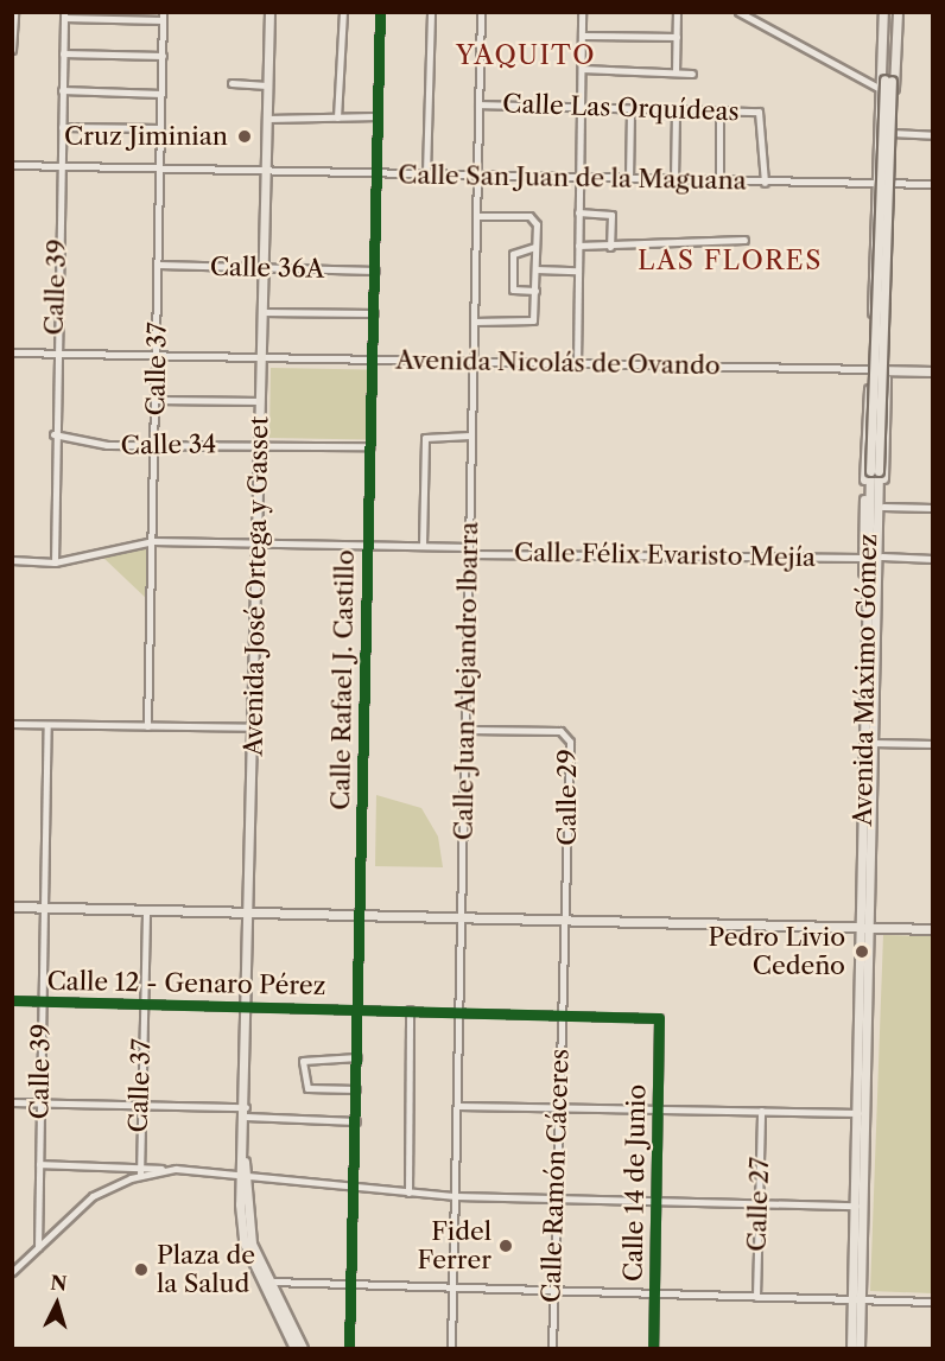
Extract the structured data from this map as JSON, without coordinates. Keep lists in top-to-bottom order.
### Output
{
  "streets": {
    "main road": ["Avenida Nicolás de Ovando", "Avenida José Ortega y Gasset", "Avenida Máximo Gómez"],
    "street": [
      "Calle Las Orquídeas",
      "Calle San Juan de la Maguana",
      "Calle 36A",
      "Calle 39",
      "Calle 37",
      "Calle 34",
      "Calle Félix Evaristo Mejía",
      "Calle Rafael J. Castillo",
      "Calle Juan Alejandro lbarra",
      "Calle 29",
      "Calle 12 - Genaro Pérez",
      "Calle Ramón Cáceres",
      "Calle 14 de Junio",
      "Calle 27"
    ]
  },
  "crossings": [
    ["Calle Las Orquídeas", "Calle San Juan de la Maguana"],
    ["Calle Las Orquídeas", "Calle Juan Alejandro lbarra"],
    ["Calle San Juan de la Maguana", "Calle 39"],
    ["Calle San Juan de la Maguana", "Calle 37"],
    ["Calle San Juan de la Maguana", "Avenida José Ortega y Gasset"],
    ["Calle San Juan de la Maguana", "Calle Rafael J. Castillo"],
    ["Calle San Juan de la Maguana", "Calle Juan Alejandro lbarra"],
    ["Calle 36A", "Calle 37"],
    ["Calle 36A", "Avenida José Ortega y Gasset"],
    ["Calle 36A", "Calle Rafael J. Castillo"],
    ["Calle 39", "Avenida Nicolás de Ovando"],
    ["Calle 39", "Calle 34"],
    ["Calle 39", "Calle Félix Evaristo Mejía"],
    ["Calle 39", "Calle 12 - Genaro Pérez"],
    ["Avenida Nicolás de Ovando", "Calle 37"],
    ["Avenida Nicolás de Ovando", "Avenida José Ortega y Gasset"],
    ["Avenida Nicolás de Ovando", "Calle Rafael J. Castillo"],
    ["Avenida Nicolás de Ovando", "Calle Juan Alejandro lbarra"],
    ["Calle 37", "Calle 34"],
    ["Calle 37", "Calle Félix Evaristo Mejía"],
    ["Calle 37", "Calle 12 - Genaro Pérez"],
    ["Calle 34", "Avenida José Ortega y Gasset"],
    ["Calle 34", "Calle Rafael J. Castillo"],
    ["Calle Félix Evaristo Mejía", "Avenida José Ortega y Gasset"],
    ["Calle Félix Evaristo Mejía", "Calle Rafael J. Castillo"],
    ["Calle Félix Evaristo Mejía", "Calle Juan Alejandro lbarra"],
    ["Avenida José Ortega y Gasset", "Calle 12 - Genaro Pérez"],
    ["Calle Rafael J. Castillo", "Calle 12 - Genaro Pérez"],
    ["Calle Juan Alejandro lbarra", "Calle 29"],
    ["Calle Juan Alejandro lbarra", "Calle 12 - Genaro Pérez"],
    ["Calle 29", "Calle Ramón Cáceres"],
    ["Calle 12 - Genaro Pérez", "Calle Ramón Cáceres"],
    ["Calle 12 - Genaro Pérez", "Calle 14 de Junio"]
  ],
  "districts": ["YAQUITO", "LAS FLORES"],
  "places": [
    "Cruz Jiminian",
    "Pedro Livio Cedeño",
    "Fidel Ferrer",
    "Plaza de la Salud"
  ],
  "north": "top"
}
